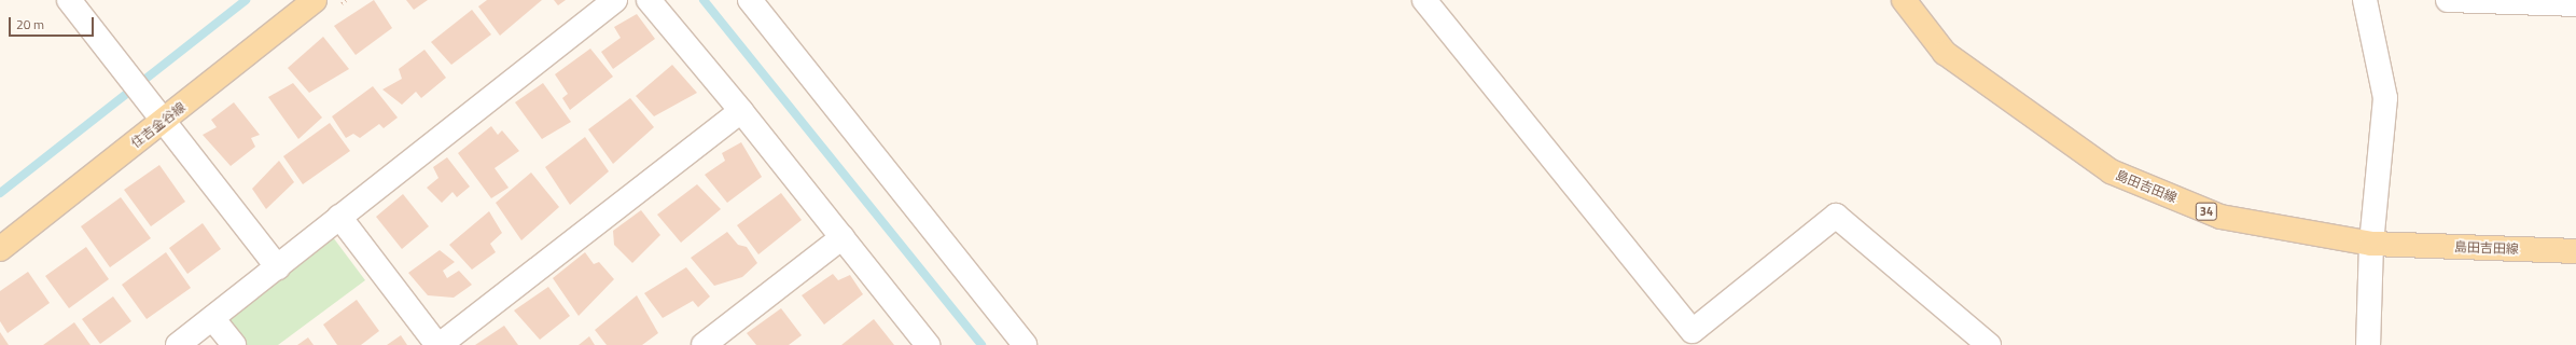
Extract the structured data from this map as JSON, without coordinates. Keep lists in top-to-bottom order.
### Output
{
  "streets": {
    "main road": ["住吉金谷線", "島田吉田線", "34"]
  },
  "scale_bar": "20 m"
}
